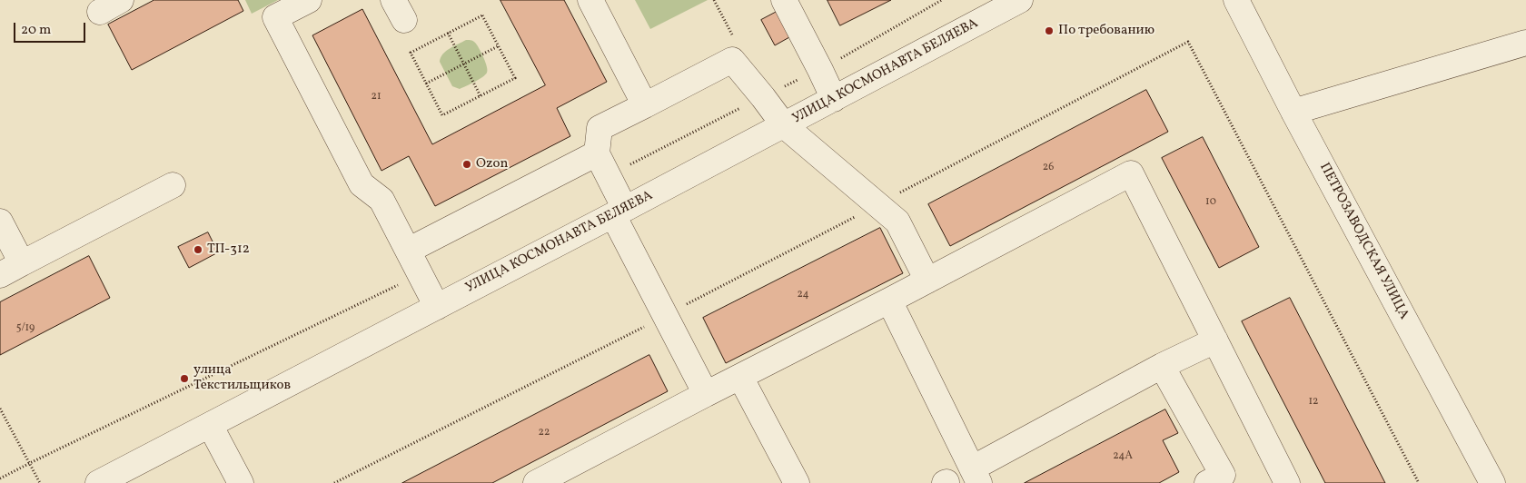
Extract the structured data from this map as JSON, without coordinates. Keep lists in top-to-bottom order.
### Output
{
  "streets": {
    "street": ["УЛИЦА КОСМОНАВТА БЕЛЯЕВА", "ПЕТРОЗАВОДСКАЯ УЛИЦА"]
  },
  "places": [
    "По требованию",
    "Ozon",
    "ТП-312",
    "улица Текстильщиков"
  ],
  "house_numbers": [
    "21",
    "26",
    "10",
    "24",
    "5/19",
    "12",
    "22",
    "24А"
  ],
  "scale_bar": "20 m"
}
